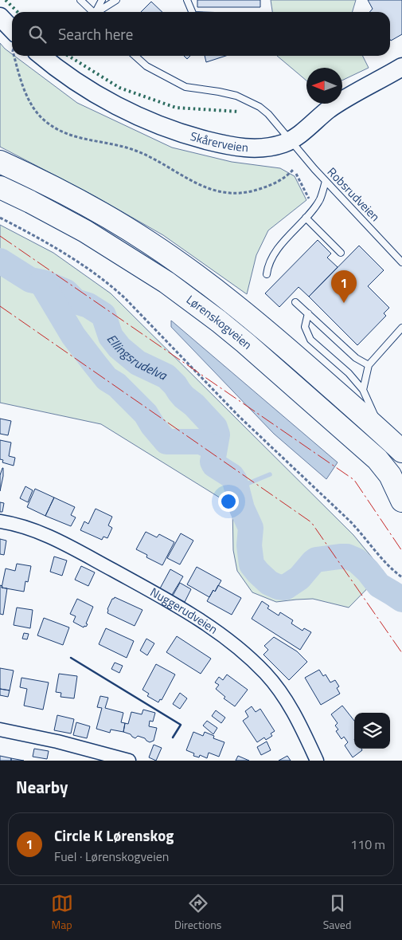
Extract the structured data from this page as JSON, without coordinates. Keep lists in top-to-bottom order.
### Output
{
  "streets": {
    "highway": ["Lørenskogveien"],
    "street": ["Skårerveien", "Nuggerudveien"],
    "lane": ["Robsrudveien"]
  },
  "crossings": [
    ["Skårerveien", "Robsrudveien"]
  ],
  "water": ["Ellingsrudelva"],
  "north": "left",
  "page": {
    "search": "Search here",
    "pins": "1",
    "heading": "Nearby",
    "list": [
      {
        "mark": "1",
        "name": "Circle K Lørenskog",
        "note": "Fuel · Lørenskogveien",
        "value": "110 m"
      }
    ],
    "nav": ["Map", "Directions", "Saved"]
  }
}
